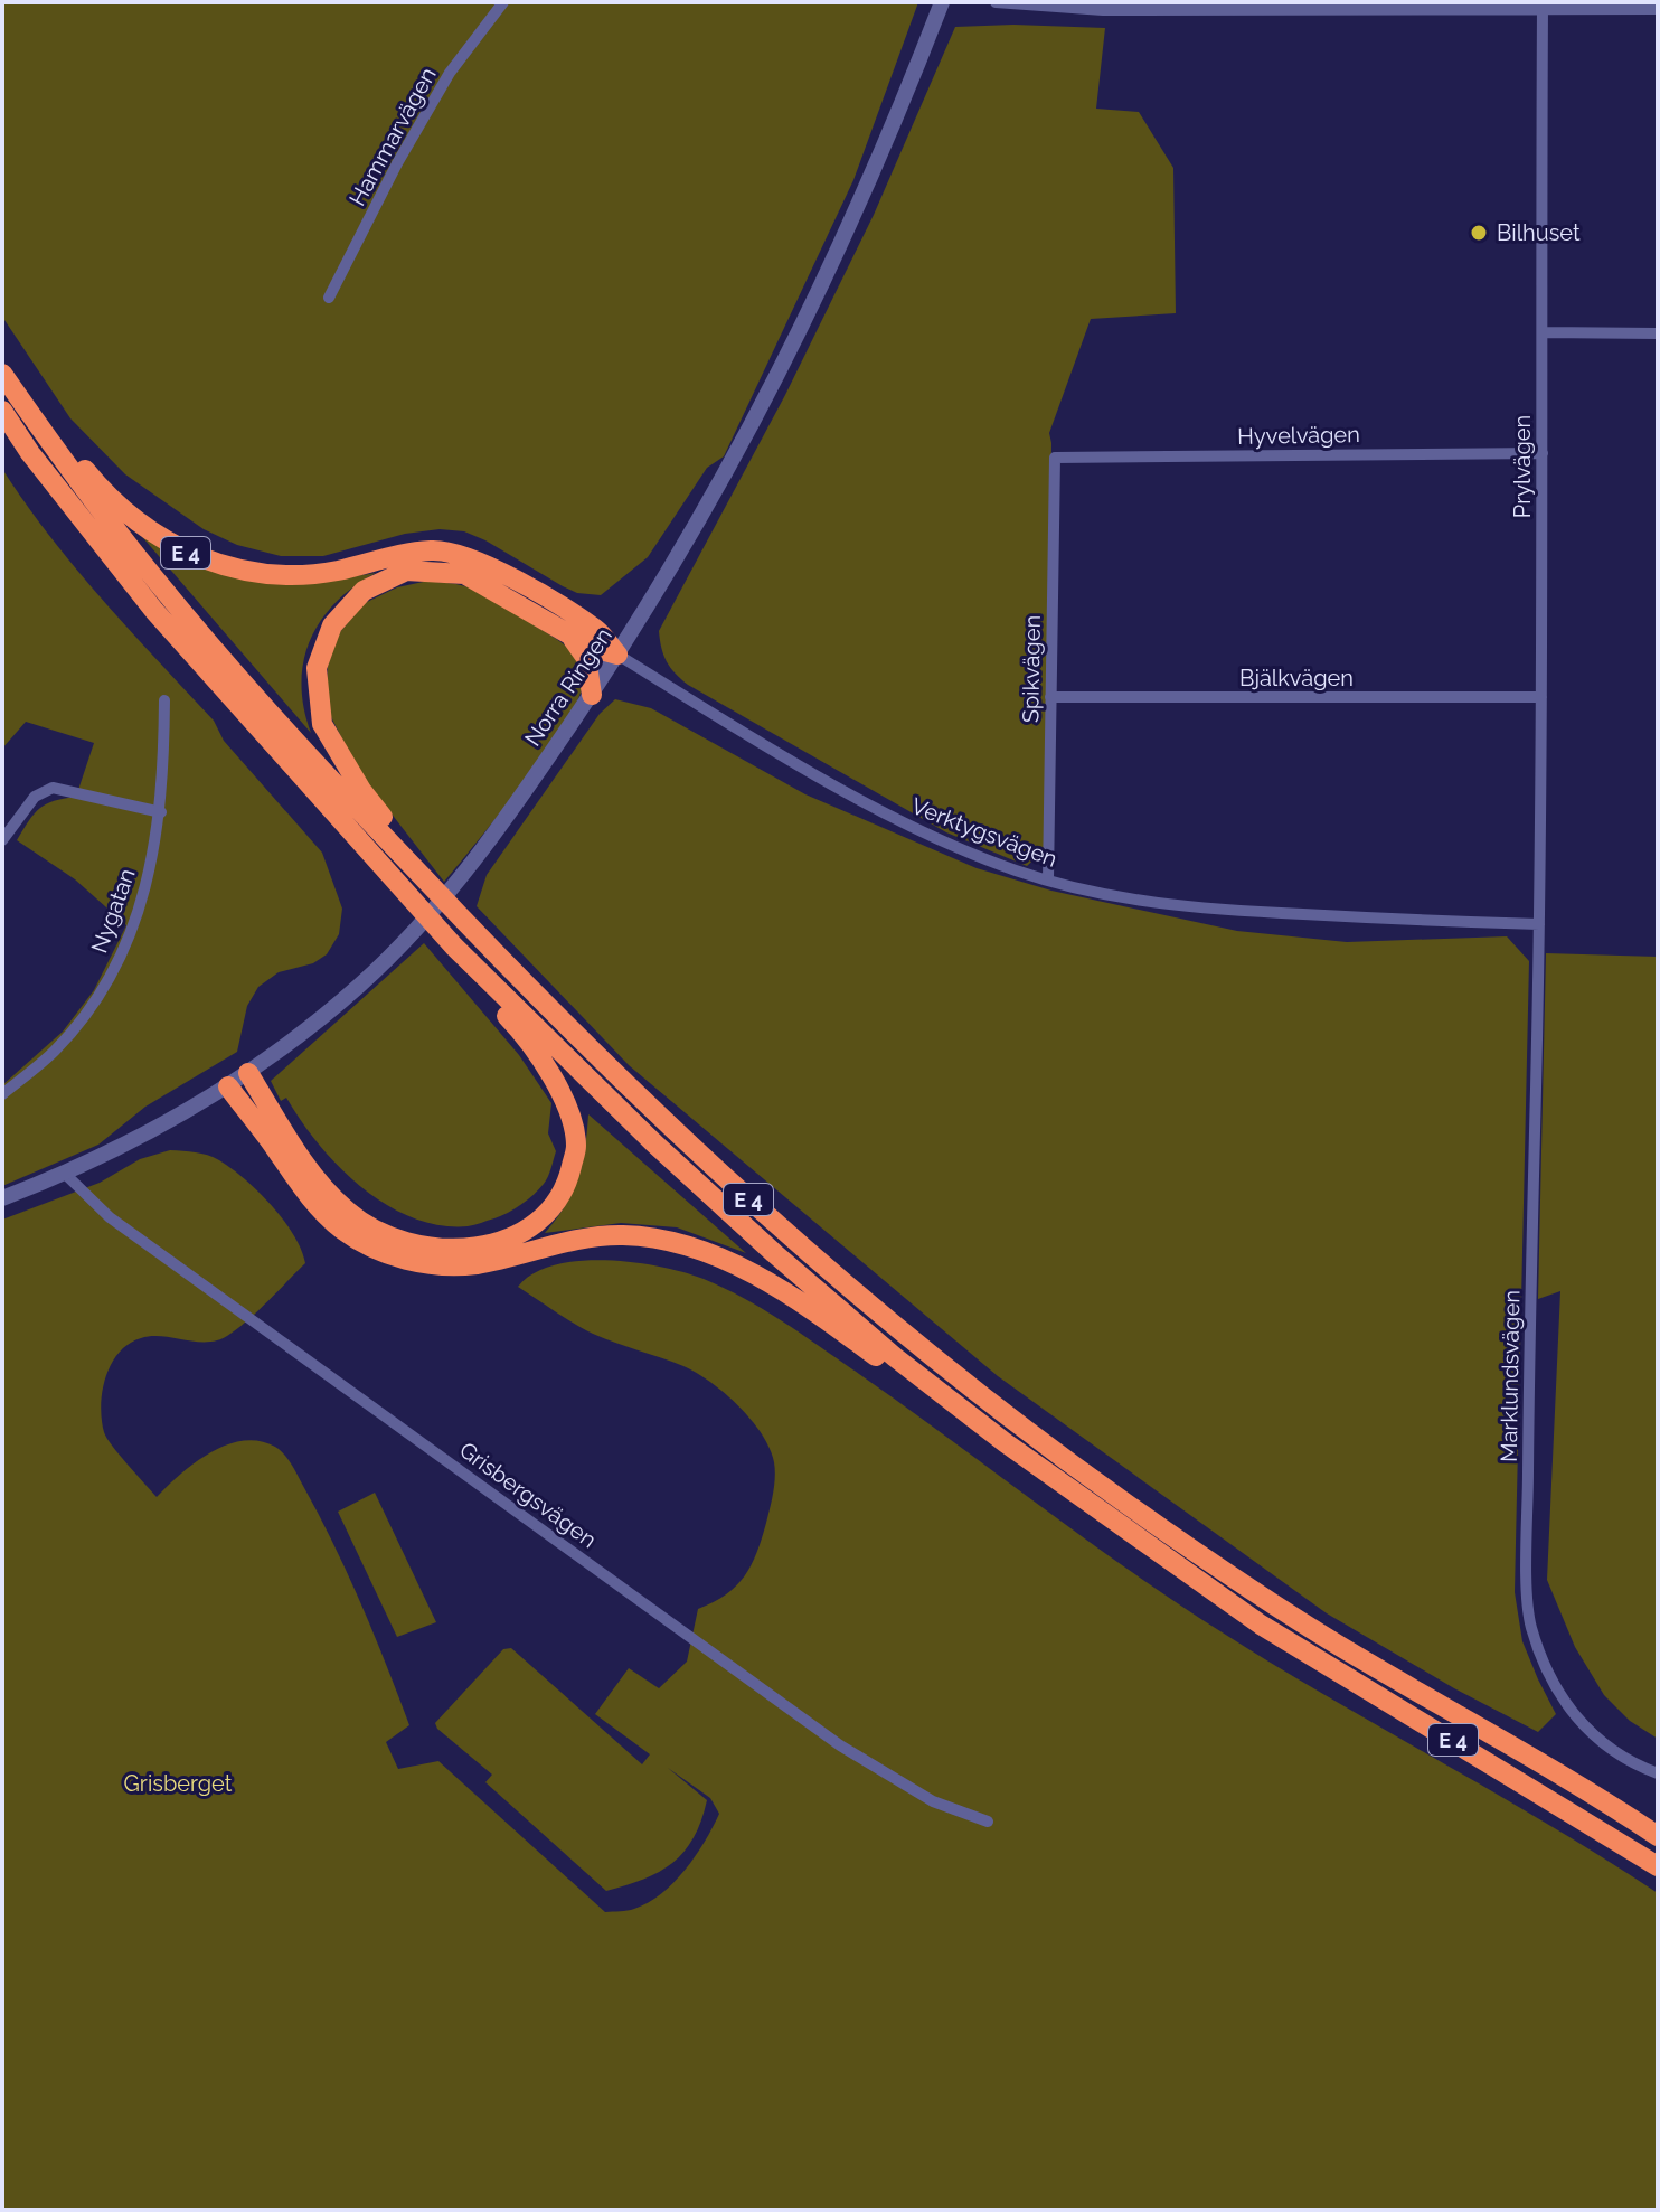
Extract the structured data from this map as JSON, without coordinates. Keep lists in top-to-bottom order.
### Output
{
  "streets": {
    "highway": ["E 4"],
    "main road": ["Norra Ringen"],
    "street": [
      "Hammarvägen",
      "Hyvelvägen",
      "Prylvägen",
      "Spikvägen",
      "Bjälkvägen",
      "Verktygsvägen",
      "Nygatan",
      "Marklundsvägen",
      "Grisbergsvägen"
    ]
  },
  "crossings": [
    ["Hyvelvägen", "Prylvägen"],
    ["Hyvelvägen", "Spikvägen"],
    ["Prylvägen", "Bjälkvägen"],
    ["Prylvägen", "Verktygsvägen"],
    ["Prylvägen", "Marklundsvägen"],
    ["E 4", "Norra Ringen"],
    ["E 4", "Verktygsvägen"],
    ["Spikvägen", "Bjälkvägen"],
    ["Spikvägen", "Verktygsvägen"],
    ["Norra Ringen", "Verktygsvägen"],
    ["Norra Ringen", "Grisbergsvägen"],
    ["Verktygsvägen", "Marklundsvägen"]
  ],
  "parks": ["Grisberget"],
  "places": ["Bilhuset"]
}
